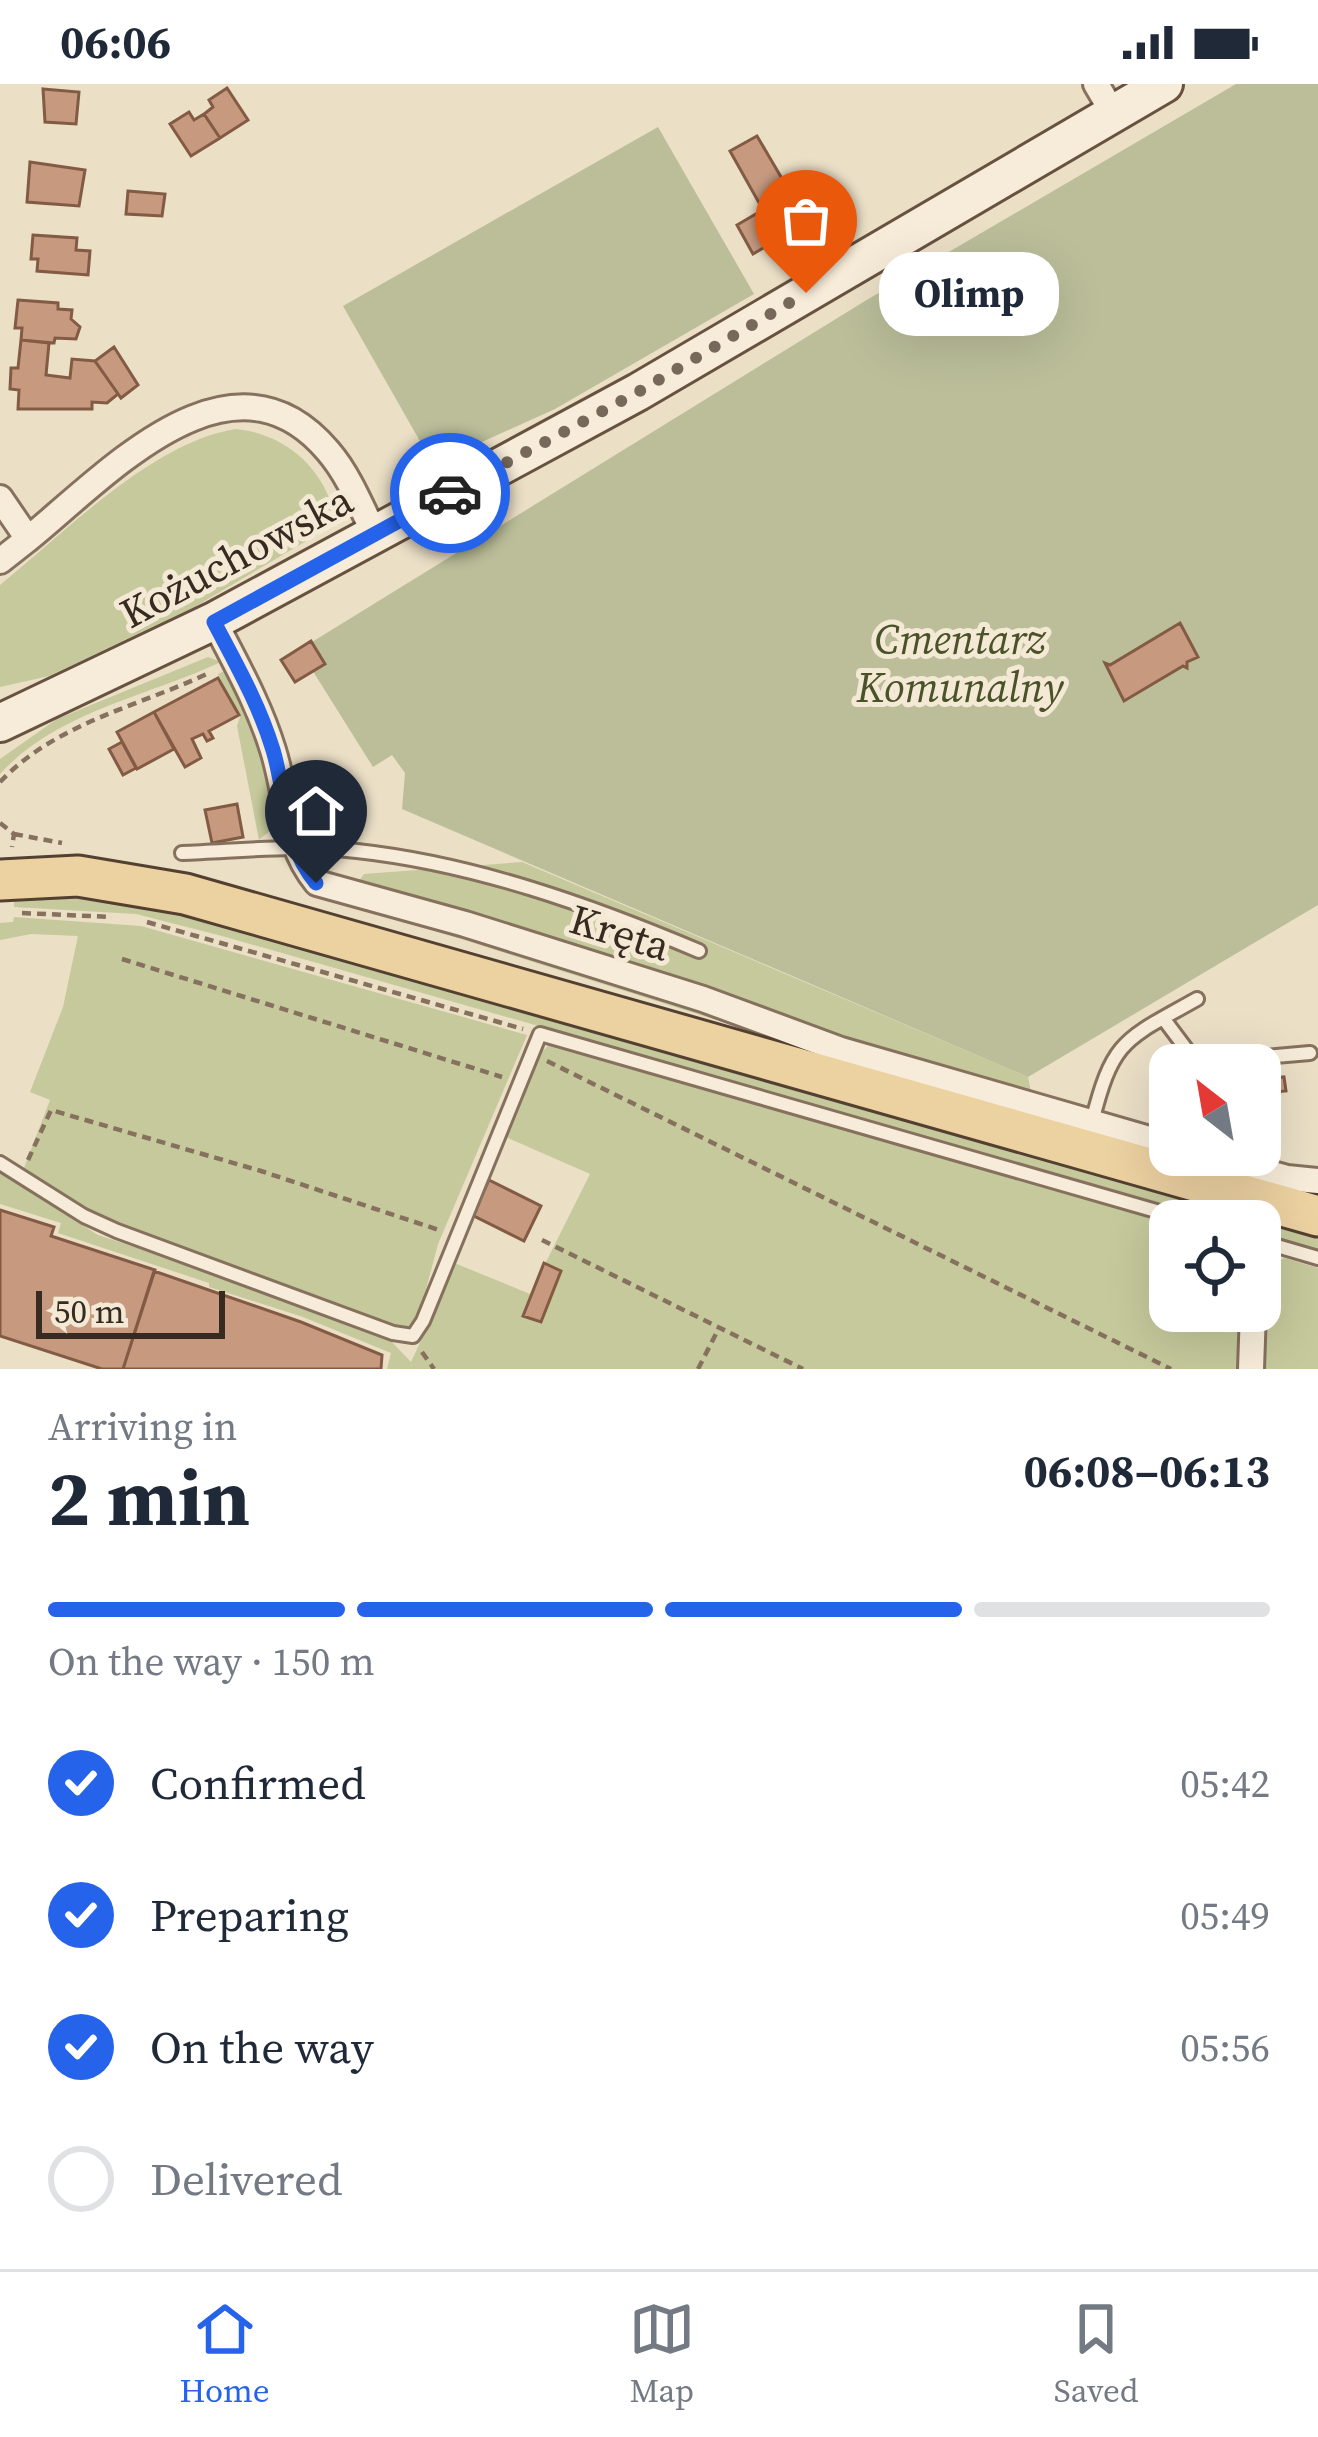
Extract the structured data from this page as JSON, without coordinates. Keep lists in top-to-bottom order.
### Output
{
  "streets": {
    "main road": ["Kożuchowska"],
    "street": ["Kręta"]
  },
  "parks": ["Cmentarz Komunalny"],
  "places": ["Olimp"],
  "scale_bar": "50 m",
  "north": "top left",
  "page": {
    "status": "06:06",
    "bubble": "Olimp",
    "scale": "50 m",
    "heading": ["2 min", "Arriving in", "06:08–06:13"],
    "bar": "On the way · 150 m",
    "list": [
      ["Confirmed", "05:42"],
      ["Preparing", "05:49"],
      ["On the way", "05:56"],
      "Delivered"
    ],
    "tabs": ["Home", "Map", "Saved"]
  }
}
